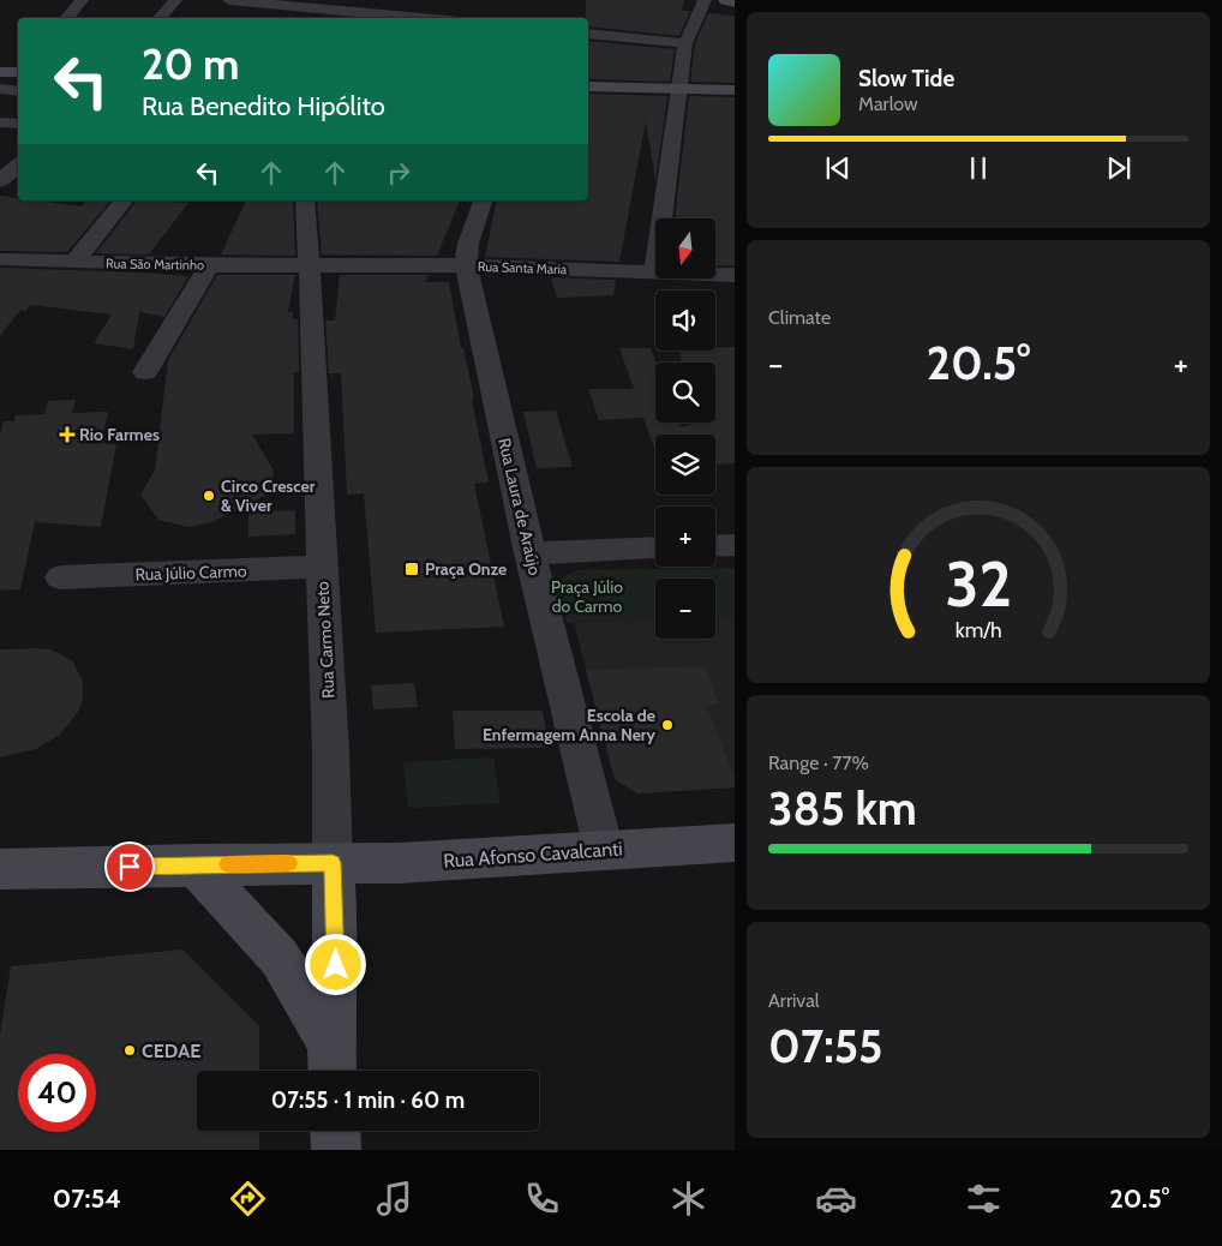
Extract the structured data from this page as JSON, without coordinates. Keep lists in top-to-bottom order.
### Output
{
  "streets": {
    "street": [
      "Rua São Martinho",
      "Rua Santa Maria",
      "Rua Laura de Araújo",
      "Rua Júlio Carmo",
      "Rua Carmo Neto",
      "Rua Afonso Cavalcanti"
    ]
  },
  "crossings": [
    ["Rua São Martinho", "Rua Santa Maria"],
    ["Rua São Martinho", "Rua Carmo Neto"],
    ["Rua Santa Maria", "Rua Laura de Araújo"],
    ["Rua Santa Maria", "Rua Carmo Neto"],
    ["Rua Laura de Araújo", "Rua Afonso Cavalcanti"],
    ["Rua Júlio Carmo", "Rua Carmo Neto"],
    ["Rua Carmo Neto", "Rua Afonso Cavalcanti"]
  ],
  "parks": ["Praça Júlio do Carmo"],
  "places": {
    "health": ["Rio Farmes"],
    "other": ["Circo Crescer & Viver", "Escola de Enfermagem Anna Nery", "CEDAE"],
    "transit": ["Praça Onze"]
  },
  "north": "bottom",
  "page": {
    "turn": ["20 m", "Rua Benedito Hipólito"],
    "song": ["Slow Tide", "Marlow"],
    "map_buttons": ["+", "−"],
    "tile": [
      "Climate",
      ["Range · 77%", "385 km"],
      ["Arrival", "07:55"]
    ],
    "heat": ["−", "20.5°", "+"],
    "limit": "40",
    "trip": "07:55 · 1 min · 60 m",
    "tabs": ["07:54", "20.5°"],
    "gauge": ["32", "km/h"]
  }
}
